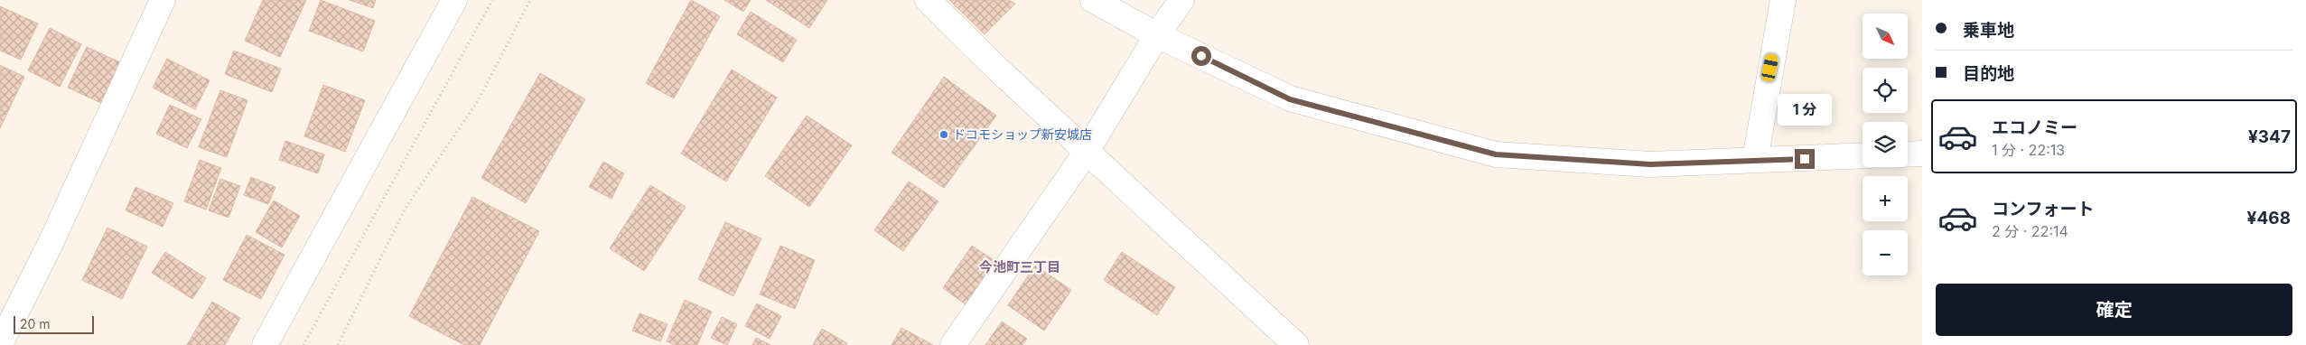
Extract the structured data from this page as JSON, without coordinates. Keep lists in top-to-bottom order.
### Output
{
  "districts": ["今池町三丁目"],
  "places": ["ドコモショップ新安城店"],
  "scale_bar": "20 m",
  "north": "bottom right",
  "page": {
    "banner": ["乗車地", "目的地"],
    "map_buttons": ["+", "−"],
    "bubble": "1 分",
    "list": [
      {
        "name": "エコノミー",
        "note": "1 分 · 22:13",
        "value": "¥347"
      },
      {
        "name": "コンフォート",
        "note": "2 分 · 22:14",
        "value": "¥468"
      }
    ],
    "buttons": "確定",
    "scale": "20 m"
  }
}
